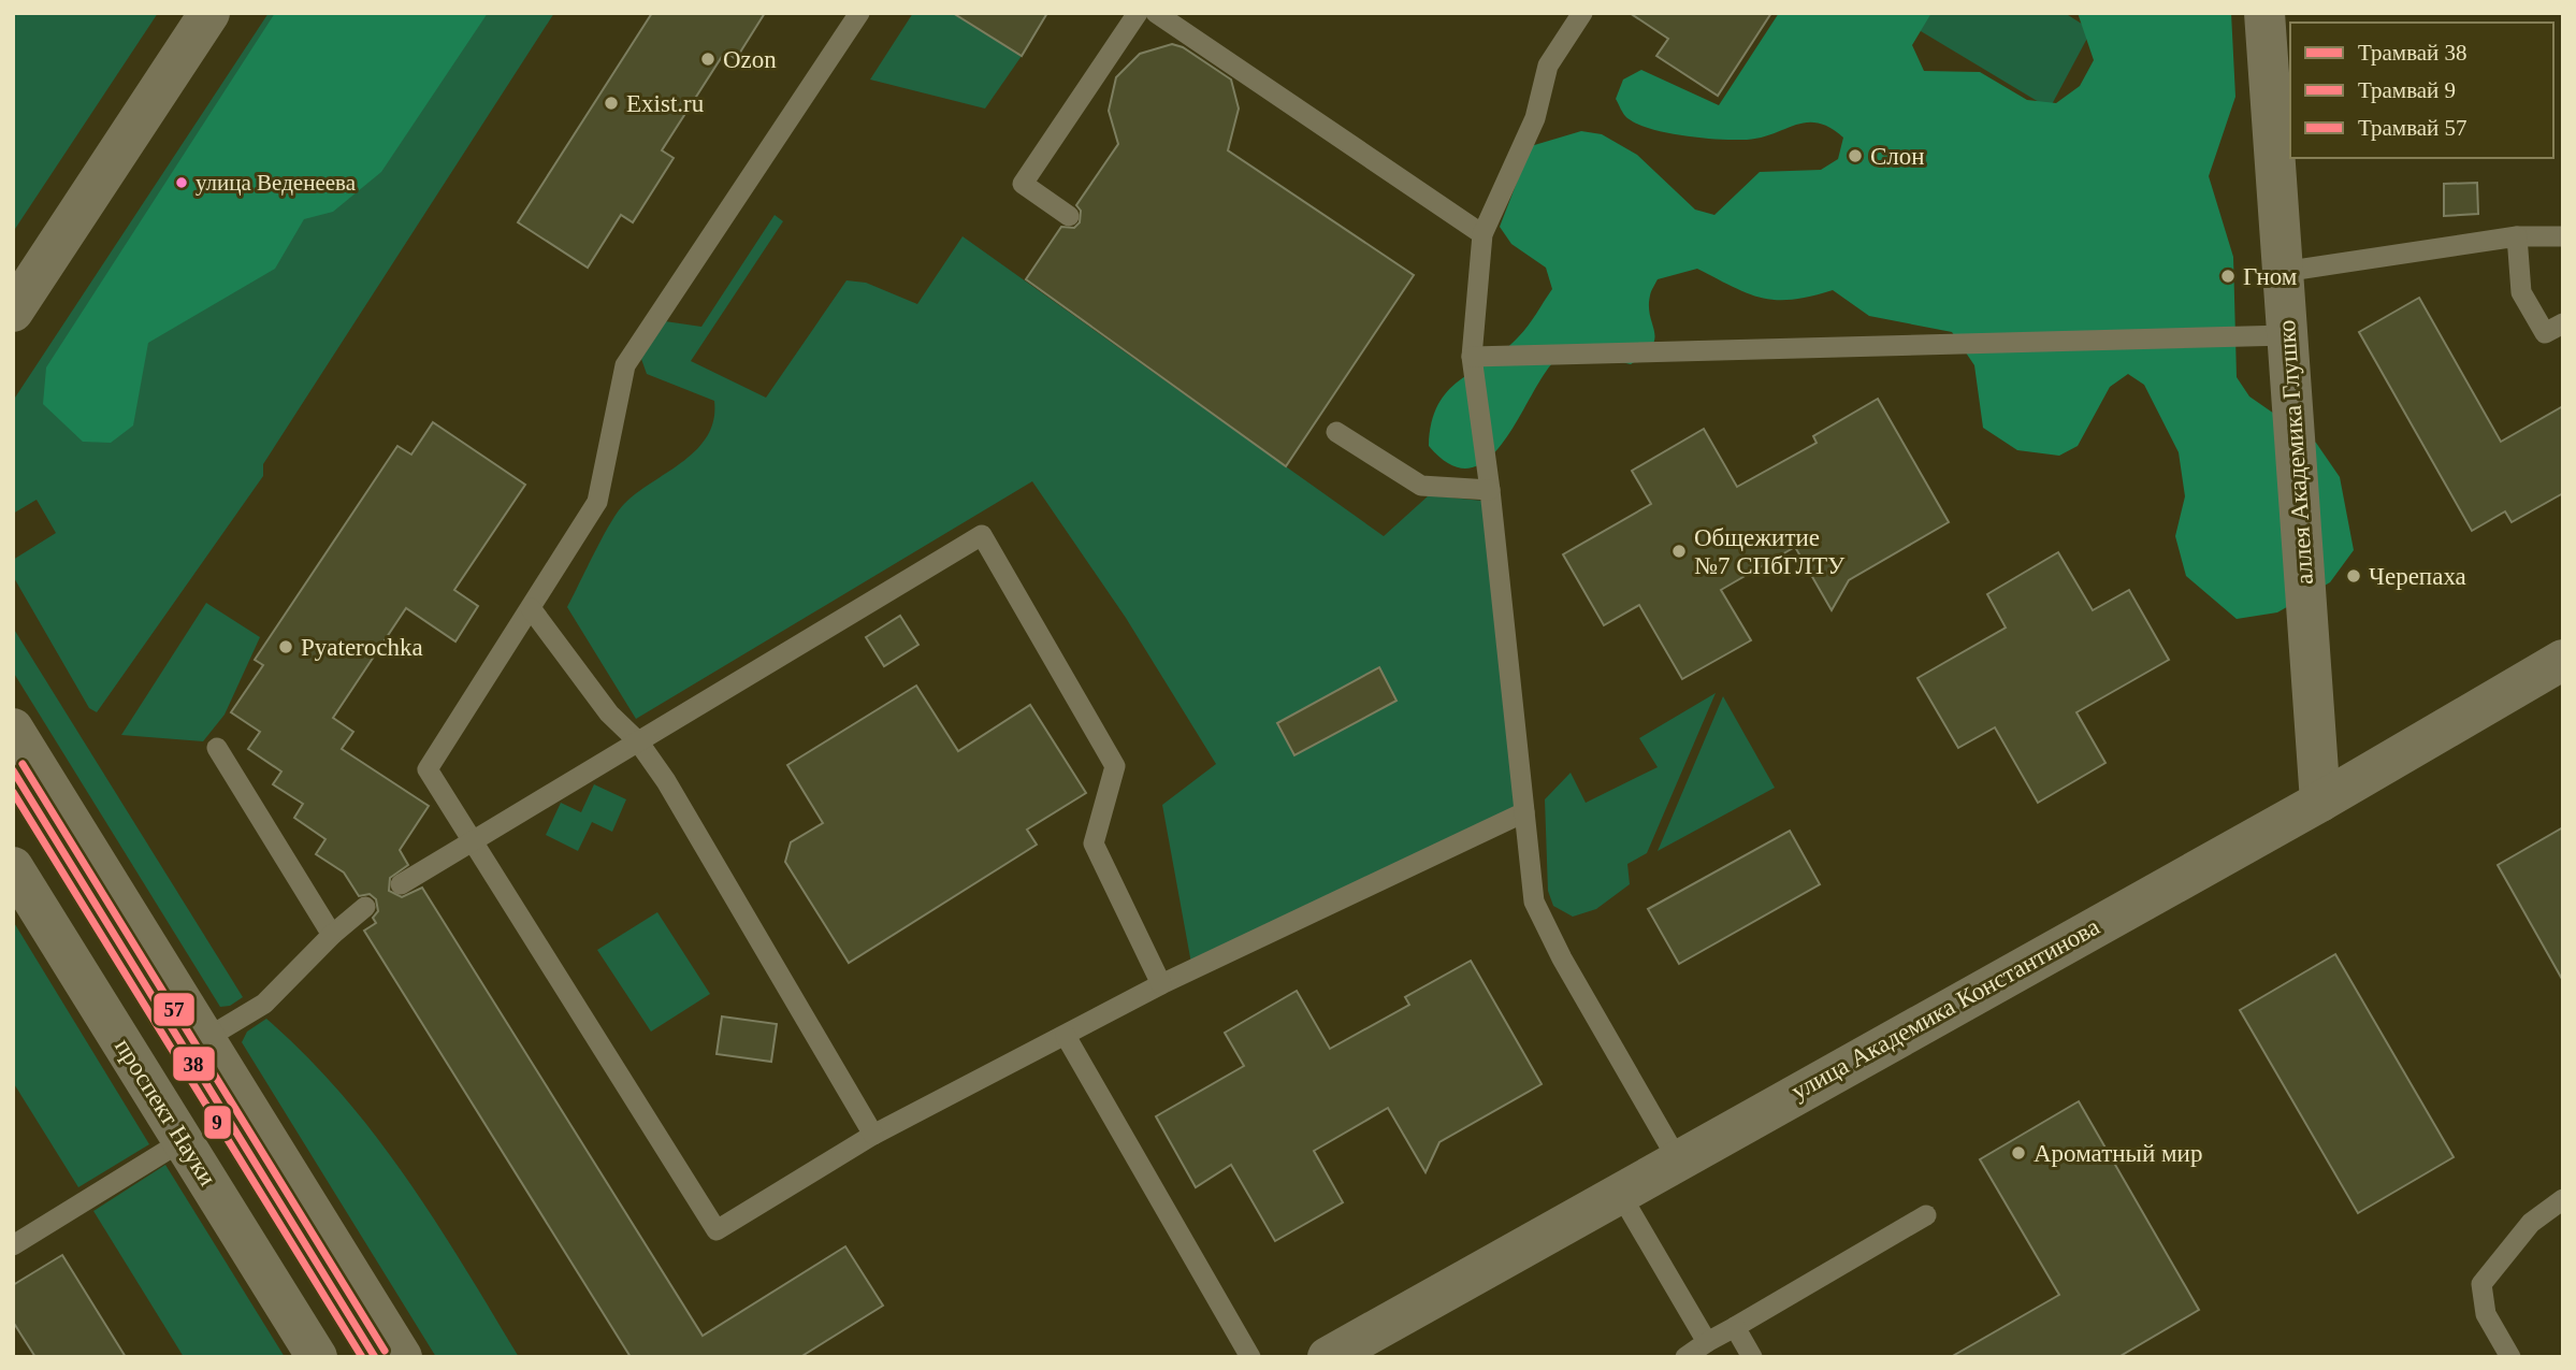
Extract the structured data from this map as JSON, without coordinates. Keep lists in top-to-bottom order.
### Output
{
  "streets": {
    "street": ["аллея Академика Глушко", "улица Академика Константинова", "проспект Науки"]
  },
  "crossings": [
    ["аллея Академика Глушко", "улица Академика Константинова"]
  ],
  "places": [
    "Ozon",
    "Exist.ru",
    "Слон",
    "улица Веденеева",
    "Гном",
    "Общежитие №7 СПбГЛТУ",
    "Черепаха",
    "Pyaterochka",
    "Ароматный мир"
  ],
  "lines": ["tram line 57", "tram line 38", "tram line 9"],
  "legend": ["Трамвай 38", "Трамвай 9", "Трамвай 57"]
}
